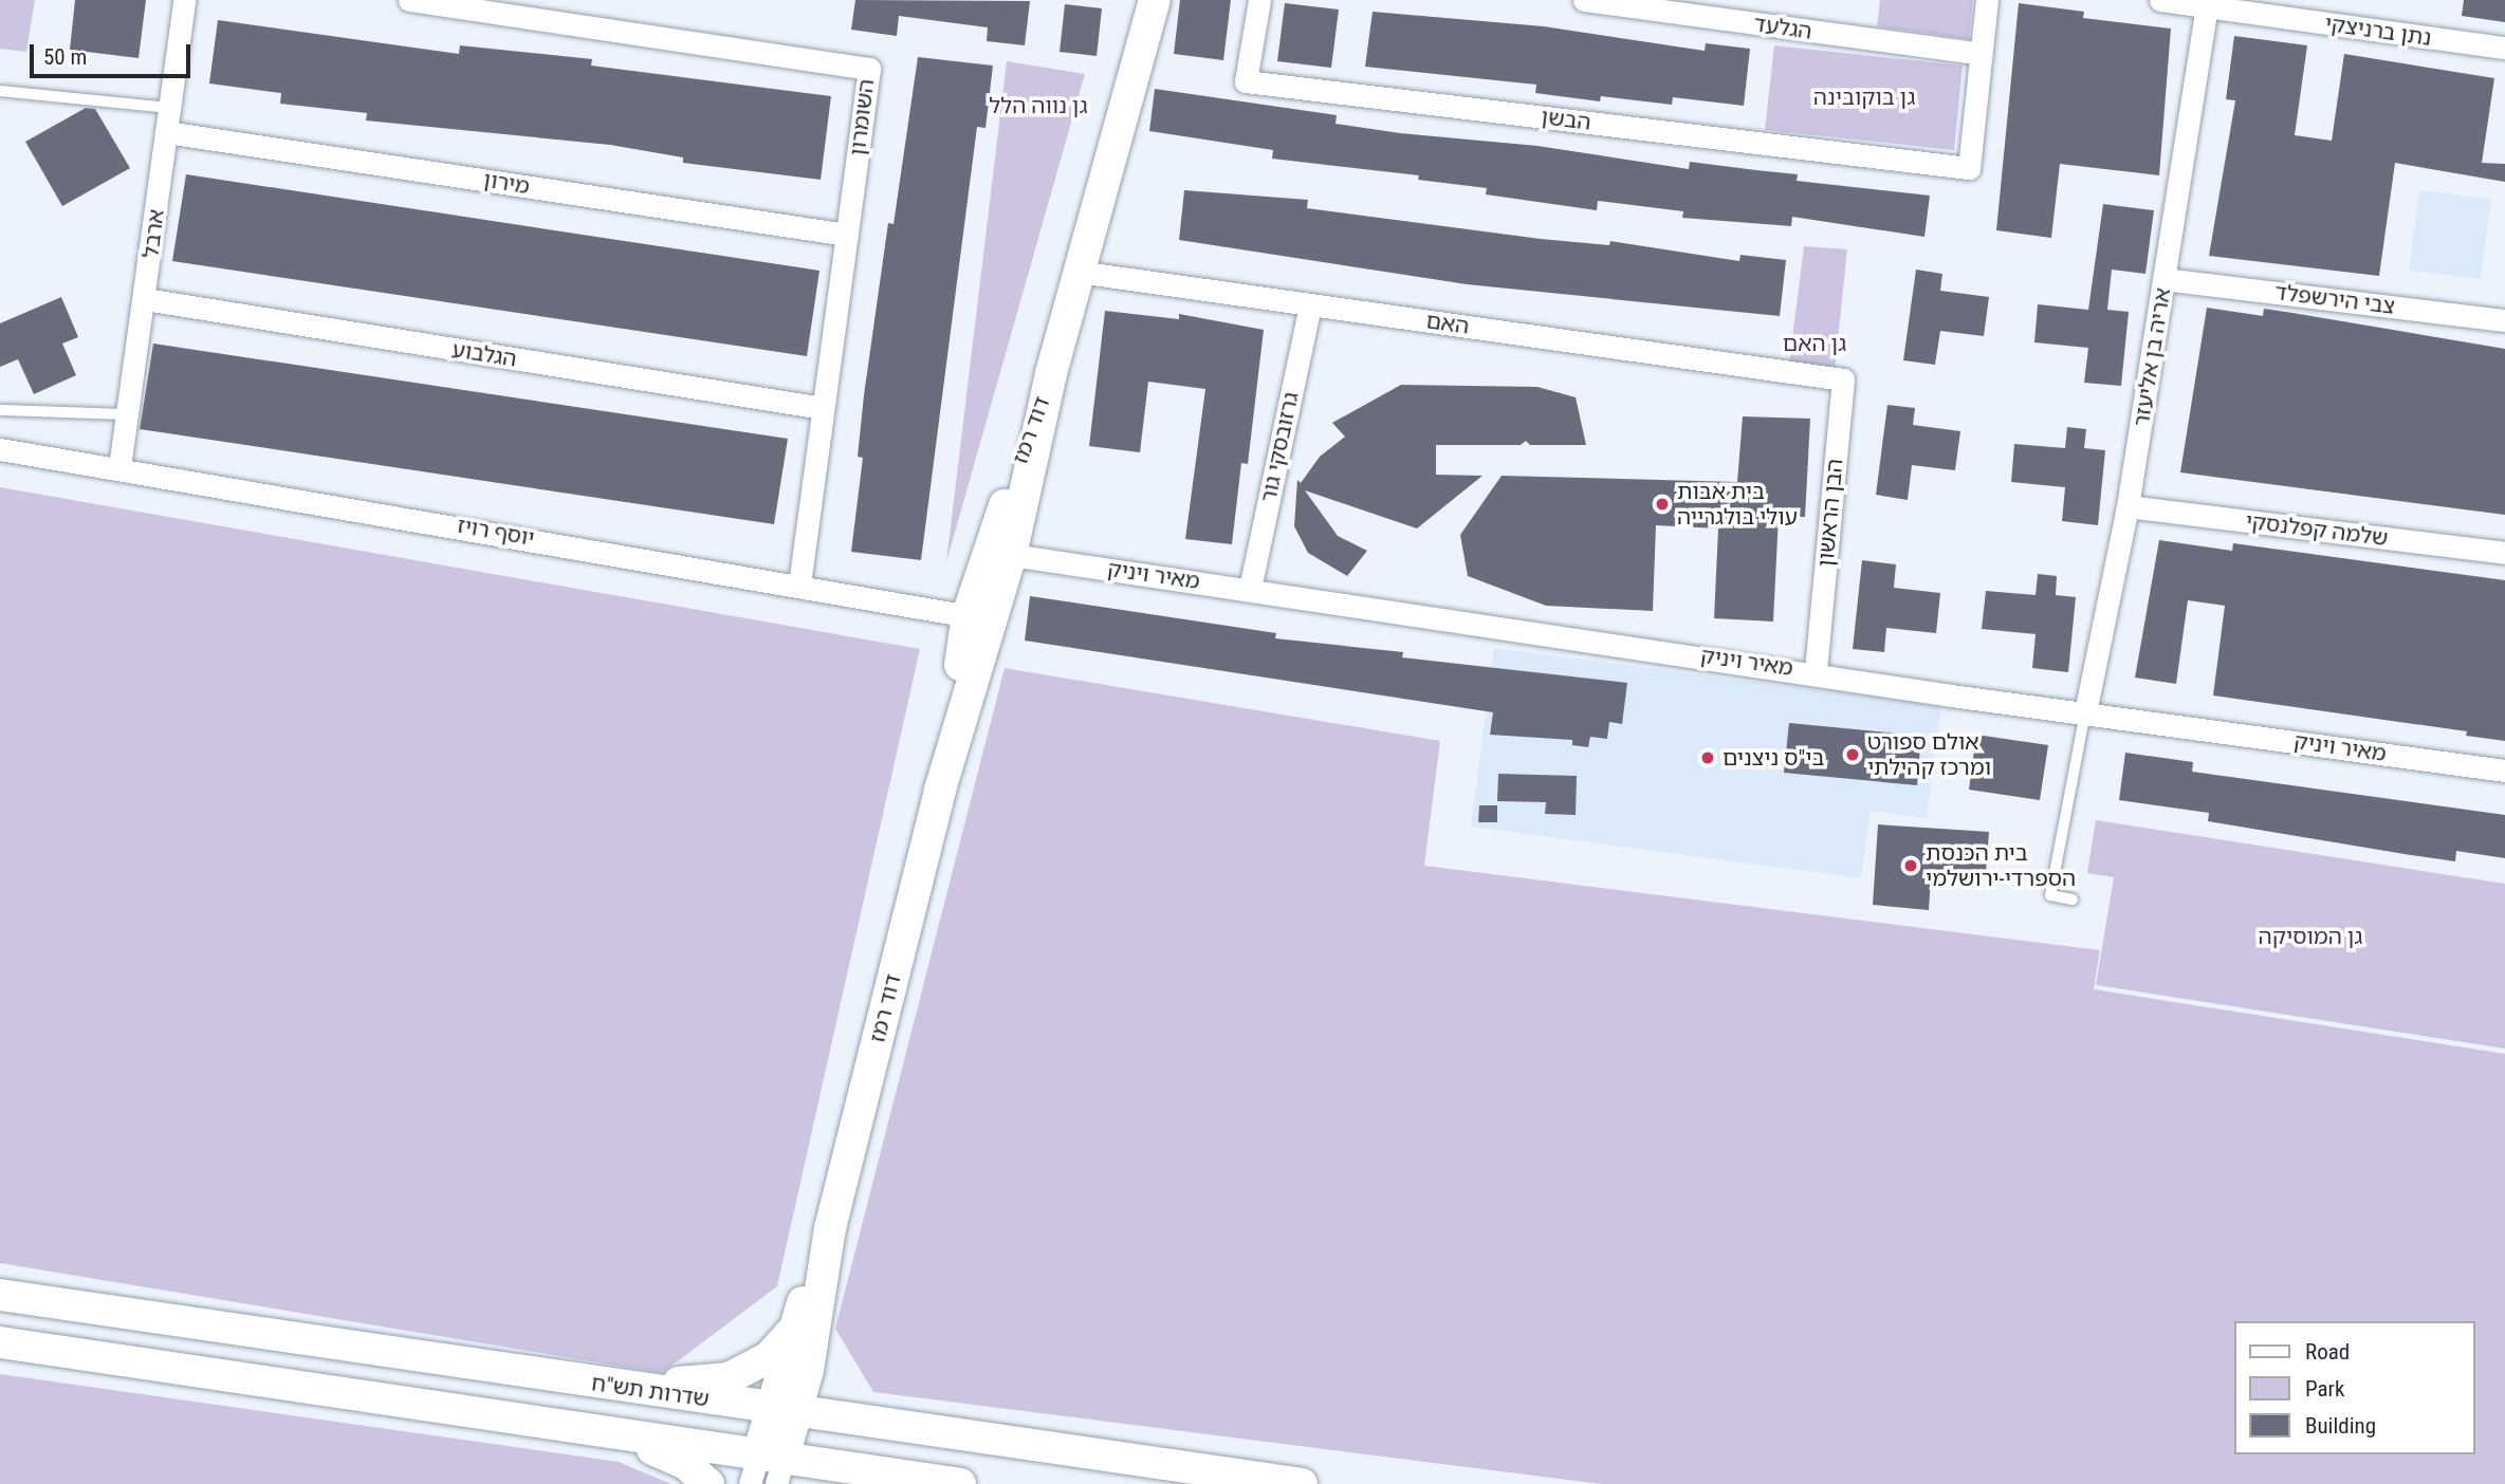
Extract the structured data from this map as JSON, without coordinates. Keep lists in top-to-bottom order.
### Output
{
  "streets": {
    "main road": ["דוד רמז", "שדרות תש\"ח"],
    "street": [
      "הגלעד",
      "נתן ברניצקי",
      "השומרון",
      "הבשן",
      "מירון",
      "ארבל",
      "צבי הירשפלד",
      "האם",
      "הגלבוע",
      "אריה בן אליעזר",
      "גרזובסקי גור",
      "הבן הראשון",
      "שלמה קפלנסקי",
      "יוסף רויז",
      "מאיר ויניק"
    ]
  },
  "crossings": [
    ["הגלעד", "הבשן"],
    ["נתן ברניצקי", "אריה בן אליעזר"],
    ["השומרון", "מירון"],
    ["השומרון", "הגלבוע"],
    ["השומרון", "יוסף רויז"],
    ["מירון", "ארבל"],
    ["ארבל", "הגלבוע"],
    ["ארבל", "יוסף רויז"],
    ["צבי הירשפלד", "אריה בן אליעזר"],
    ["האם", "דוד רמז"],
    ["האם", "גרזובסקי גור"],
    ["האם", "הבן הראשון"],
    ["אריה בן אליעזר", "שלמה קפלנסקי"],
    ["אריה בן אליעזר", "מאיר ויניק"],
    ["דוד רמז", "יוסף רויז"],
    ["דוד רמז", "מאיר ויניק"],
    ["דוד רמז", "שדרות תש\"ח"],
    ["גרזובסקי גור", "מאיר ויניק"],
    ["הבן הראשון", "מאיר ויניק"]
  ],
  "parks": [
    "גן בוקובינה",
    "גן נווה הלל",
    "גן האם",
    "גן המוסיקה"
  ],
  "places": [
    "בית אבות עולי בולגרייה",
    "אולם ספורט ומרכז קהילתי",
    "בי\"ס ניצנים",
    "בית הכנסת הספרדי-ירושלמי"
  ],
  "legend": ["Road", "Park", "Building"],
  "scale_bar": "50 m"
}
